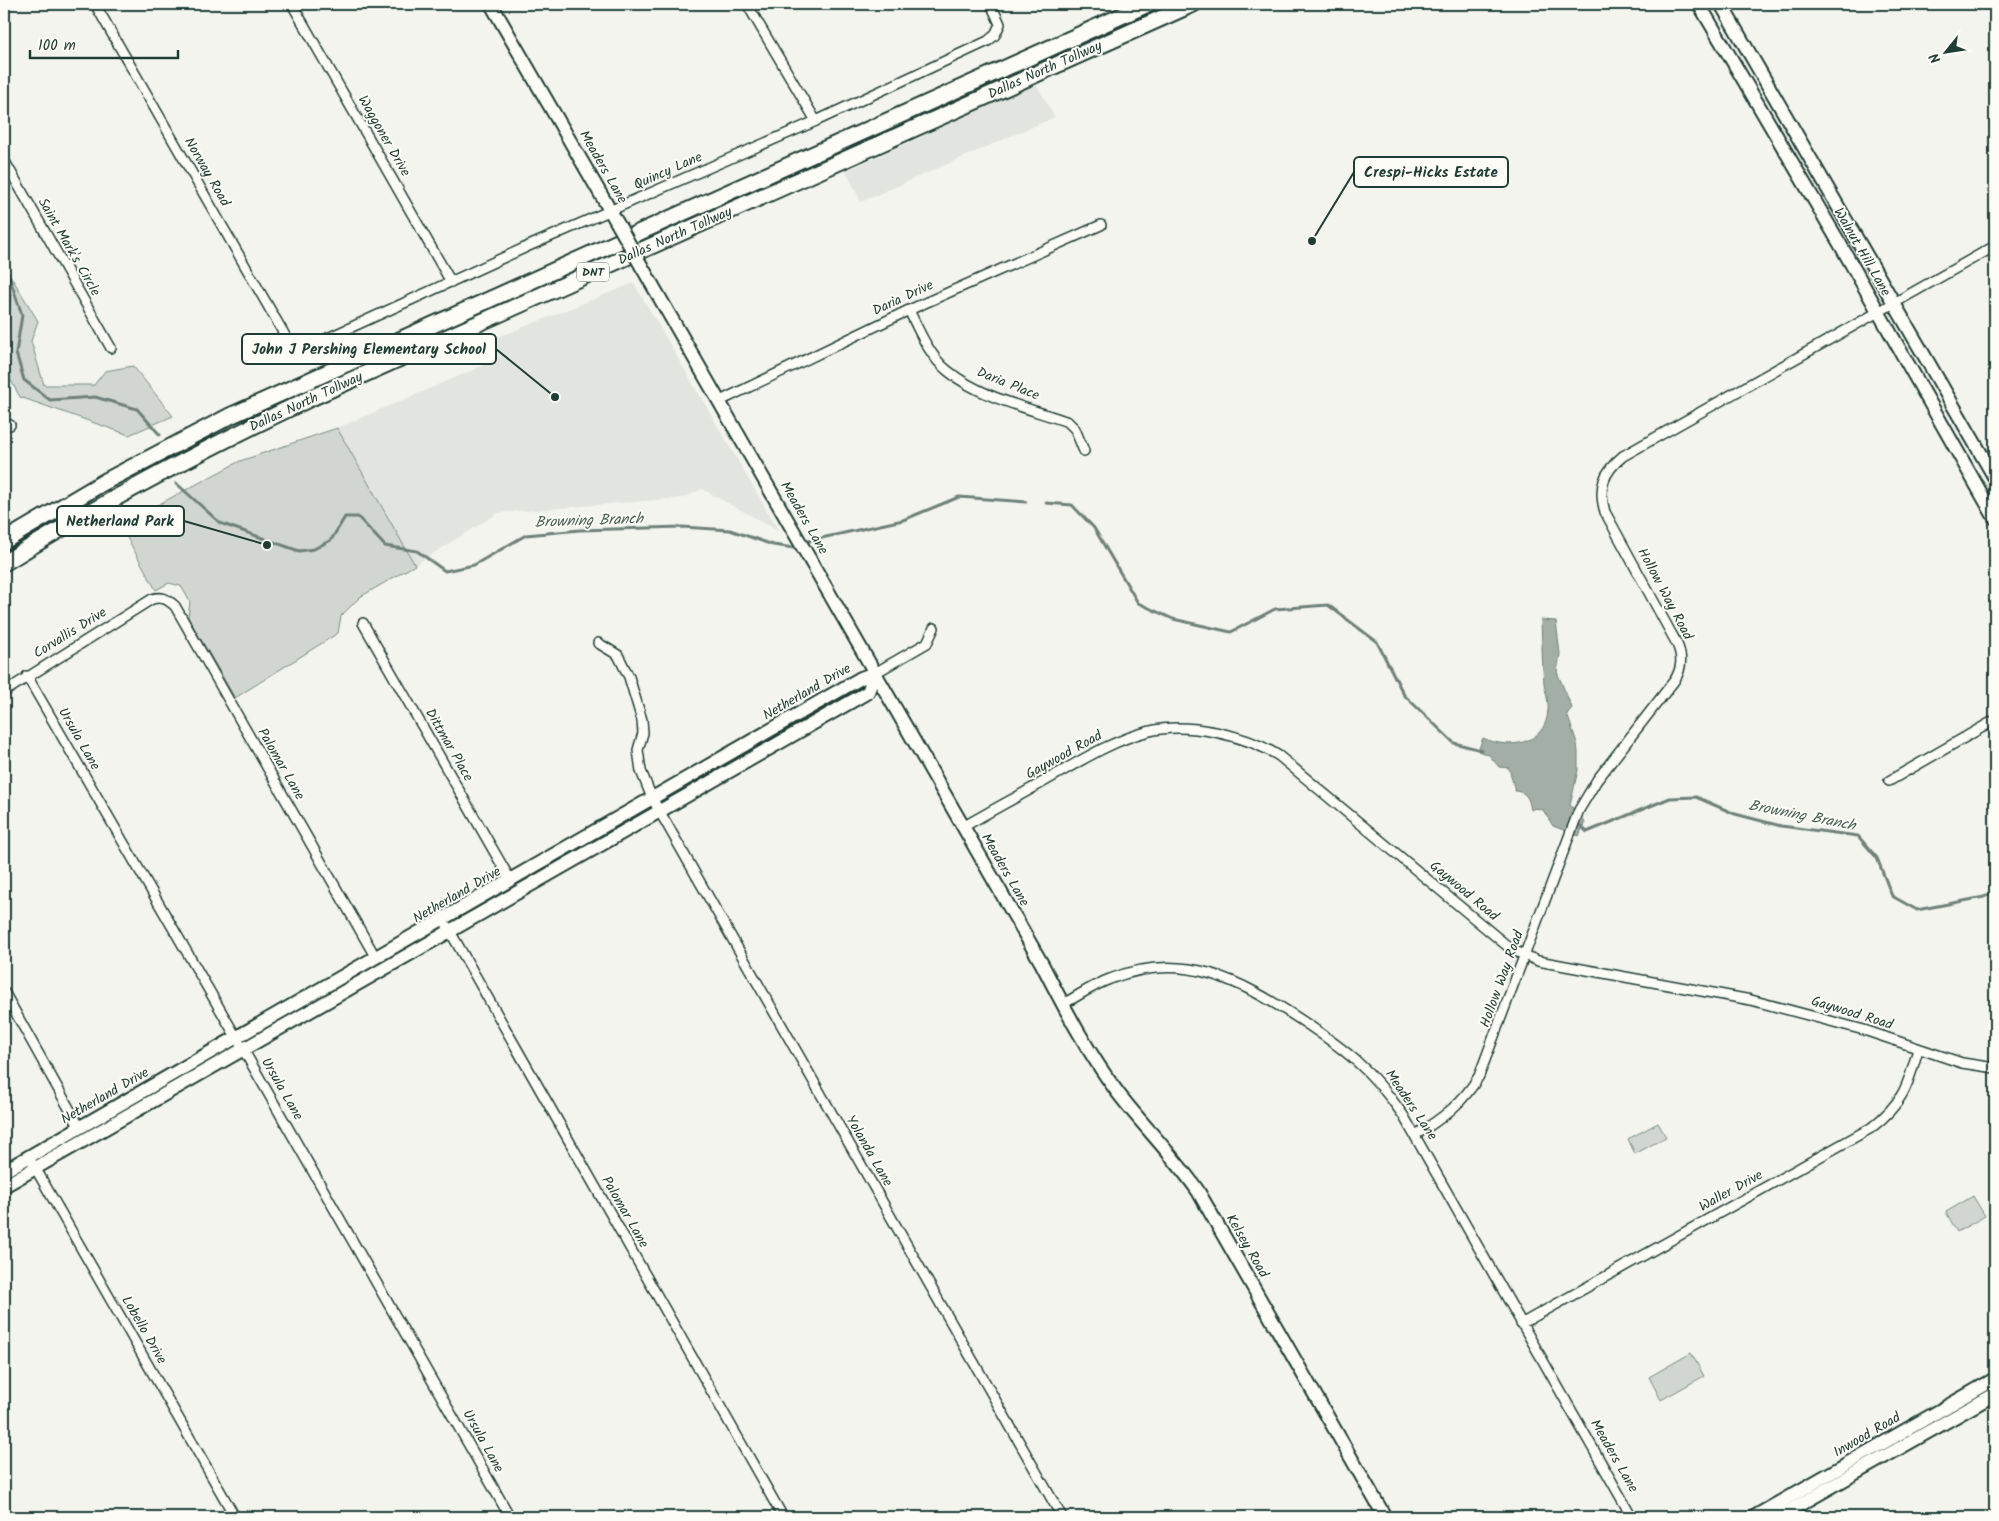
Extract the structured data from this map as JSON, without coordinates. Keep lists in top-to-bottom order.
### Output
{
  "streets": {
    "highway": ["Dallas North Tollway", "DNT"],
    "street": [
      "Waggoner Drive",
      "Meaders Lane",
      "Quincy Lane",
      "Norway Road",
      "Saint Mark's Circle",
      "Walnut Hill Lane",
      "Daria Drive",
      "Daria Place",
      "Hollow Way Road",
      "Corvallis Drive",
      "Netherland Drive",
      "Ursula Lane",
      "Dittmar Place",
      "Gaywood Road",
      "Palomar Lane",
      "Yolanda Lane",
      "Waller Drive",
      "Kelsey Road",
      "Lobello Drive",
      "Inwood Road"
    ]
  },
  "crossings": [
    ["Waggoner Drive", "Quincy Lane"],
    ["Meaders Lane", "Quincy Lane"],
    ["Meaders Lane", "Daria Drive"],
    ["Meaders Lane", "Hollow Way Road"],
    ["Meaders Lane", "Netherland Drive"],
    ["Meaders Lane", "Gaywood Road"],
    ["Meaders Lane", "Waller Drive"],
    ["Meaders Lane", "Kelsey Road"],
    ["Quincy Lane", "Norway Road"],
    ["Walnut Hill Lane", "Hollow Way Road"],
    ["Daria Drive", "Daria Place"],
    ["Hollow Way Road", "Gaywood Road"],
    ["Corvallis Drive", "Ursula Lane"],
    ["Corvallis Drive", "Palomar Lane"],
    ["Netherland Drive", "Ursula Lane"],
    ["Netherland Drive", "Dittmar Place"],
    ["Netherland Drive", "Palomar Lane"],
    ["Netherland Drive", "Yolanda Lane"],
    ["Netherland Drive", "Lobello Drive"],
    ["Gaywood Road", "Waller Drive"]
  ],
  "water": ["Browning Branch"],
  "places": ["Crespi-Hicks Estate", "John J Pershing Elementary School", "Netherland Park"],
  "scale_bar": "100 m",
  "north": "bottom left"
}
